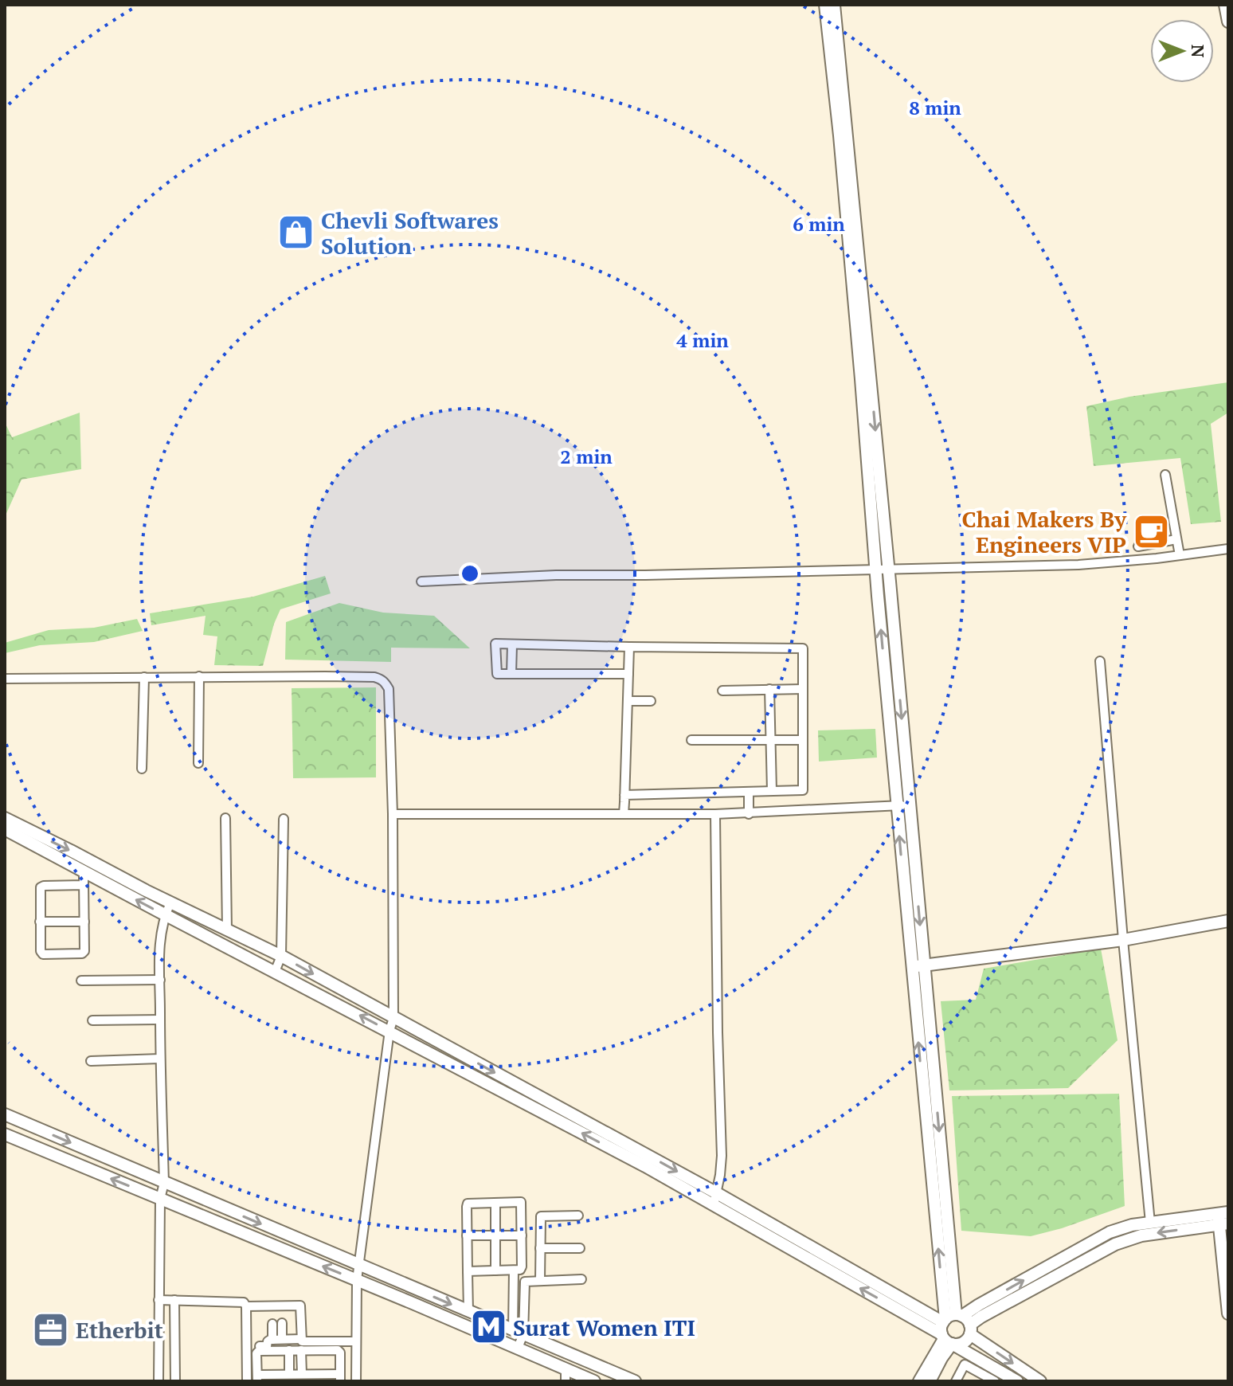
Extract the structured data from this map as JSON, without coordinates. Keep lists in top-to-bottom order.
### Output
{
  "places": {
    "shop": ["Chevli Softwares Solution"],
    "cafe": ["Chai Makers By Engineers VIP"],
    "metro station": ["Surat Women ITI"],
    "office": ["Etherbit"]
  },
  "north": "right",
  "rings": [
    "8 min",
    "6 min",
    "4 min",
    "2 min"
  ]
}
